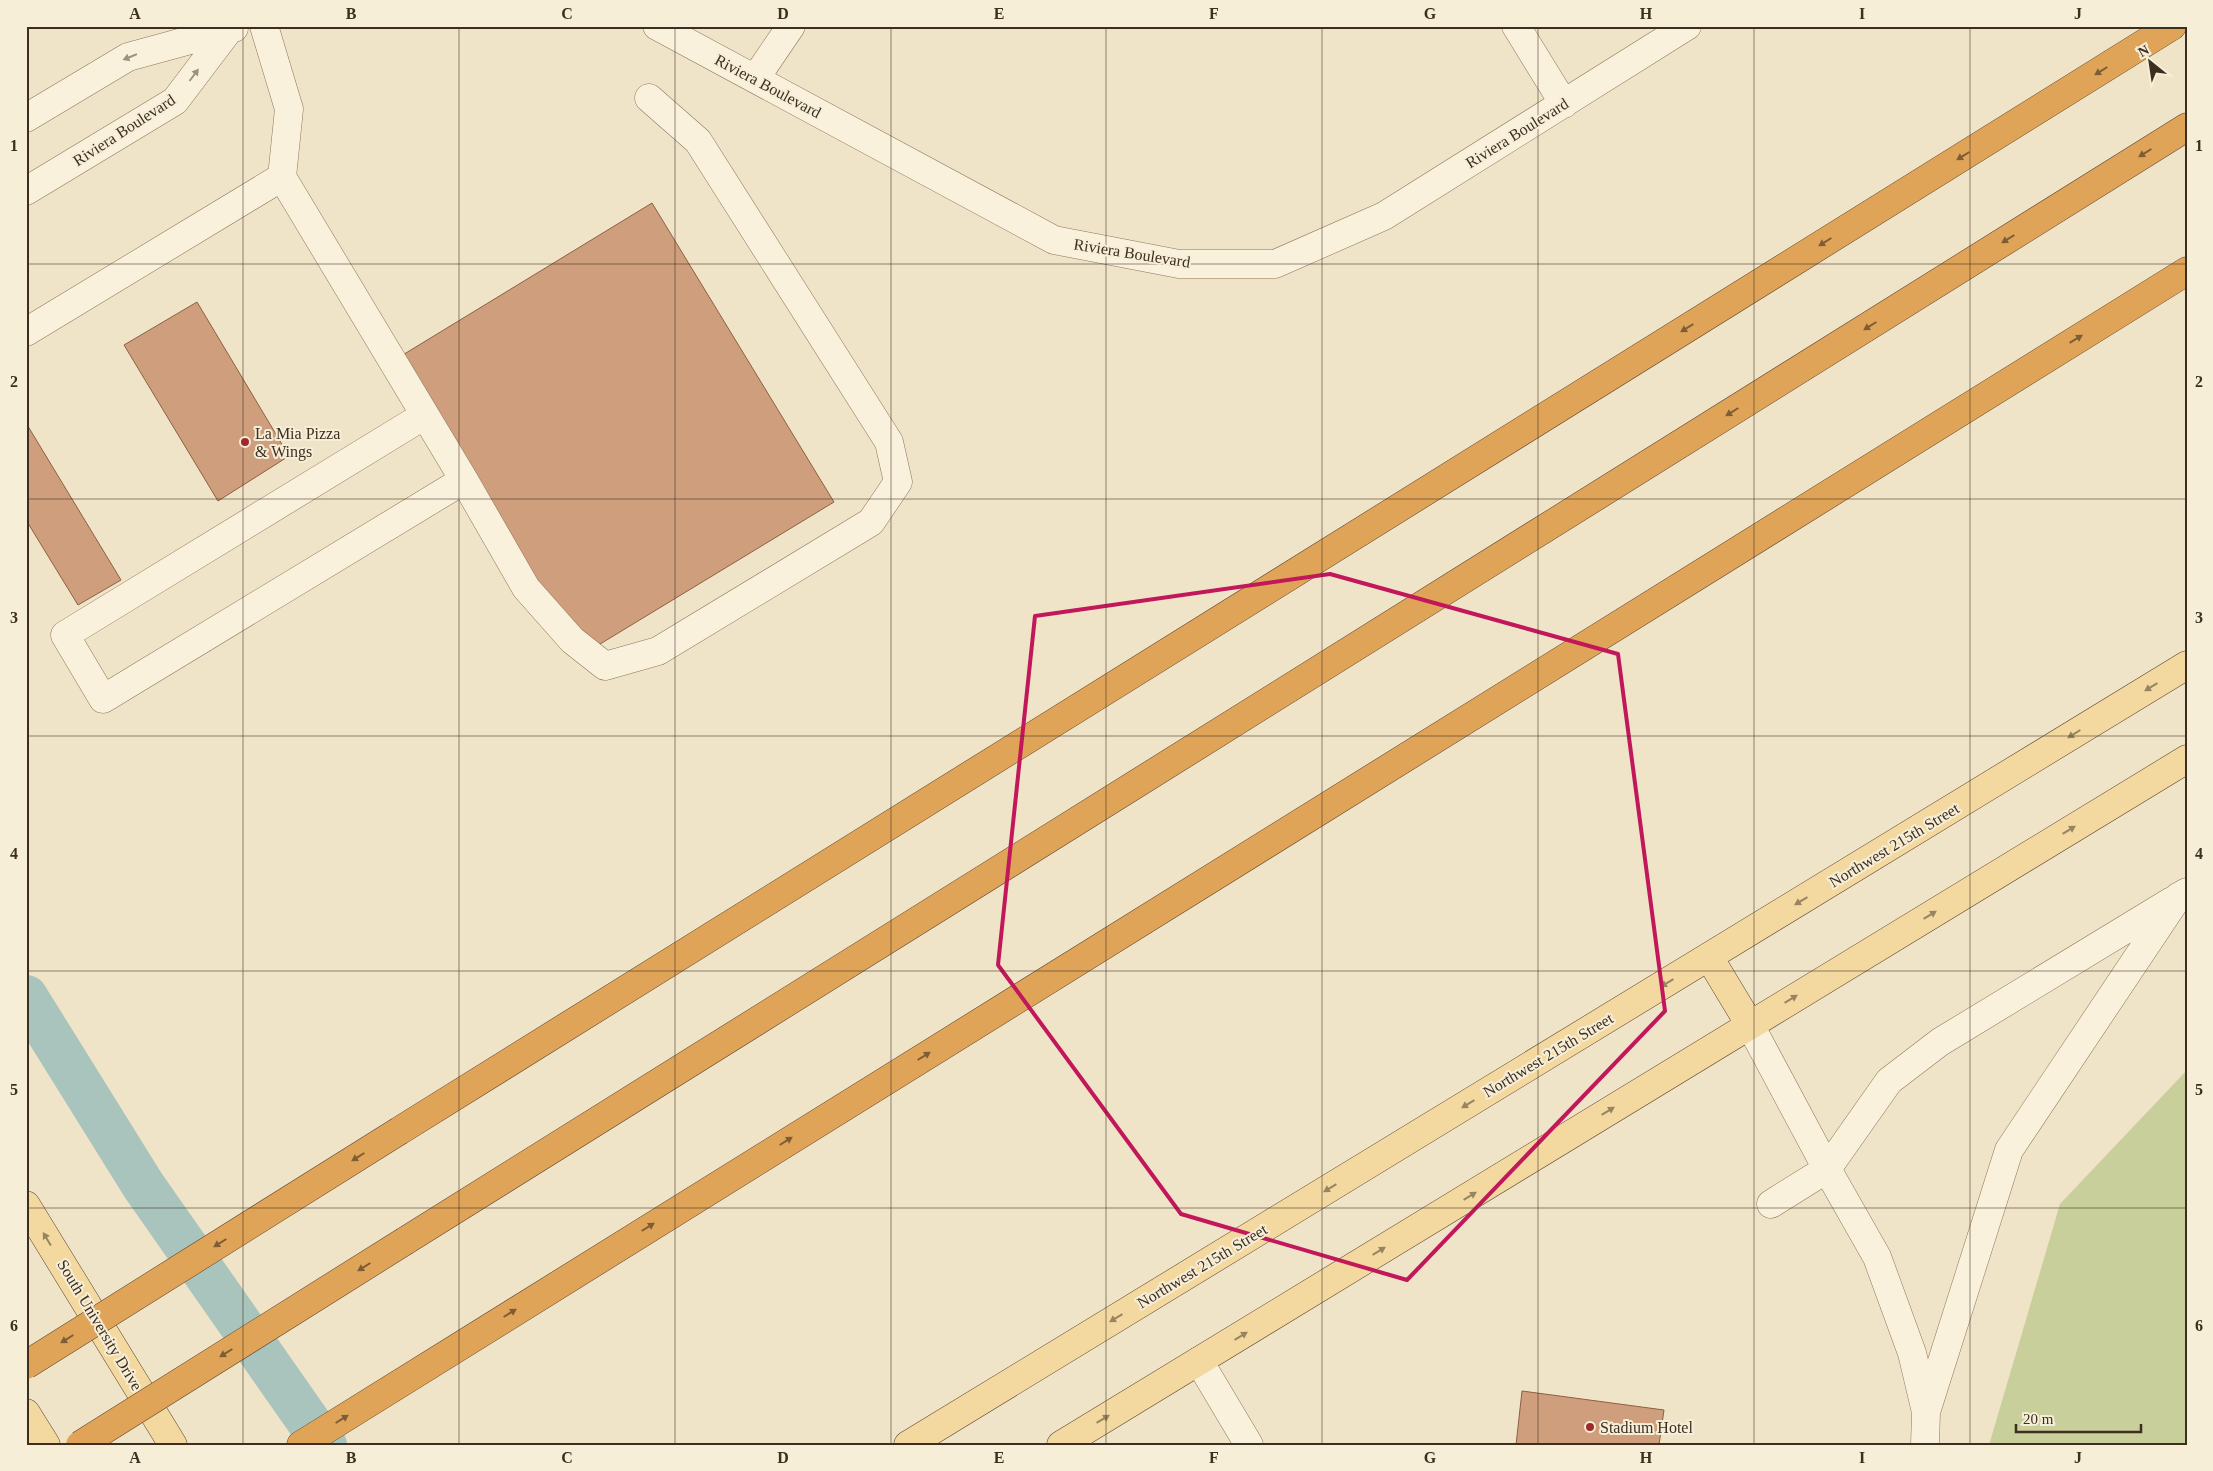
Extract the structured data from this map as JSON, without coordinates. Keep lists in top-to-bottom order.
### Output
{
  "streets": {
    "main road": ["Northwest 215th Street", "South University Drive"],
    "street": ["Riviera Boulevard"]
  },
  "one_way": ["South University Drive"],
  "places": ["La Mia Pizza & Wings", "Stadium Hotel"],
  "scale_bar": "20 m",
  "north": "top left",
  "grid": {
    "columns": [
      "A",
      "B",
      "C",
      "D",
      "E",
      "F",
      "G",
      "H",
      "I",
      "J"
    ],
    "rows": [
      "1",
      "2",
      "3",
      "4",
      "5",
      "6"
    ]
  }
}
